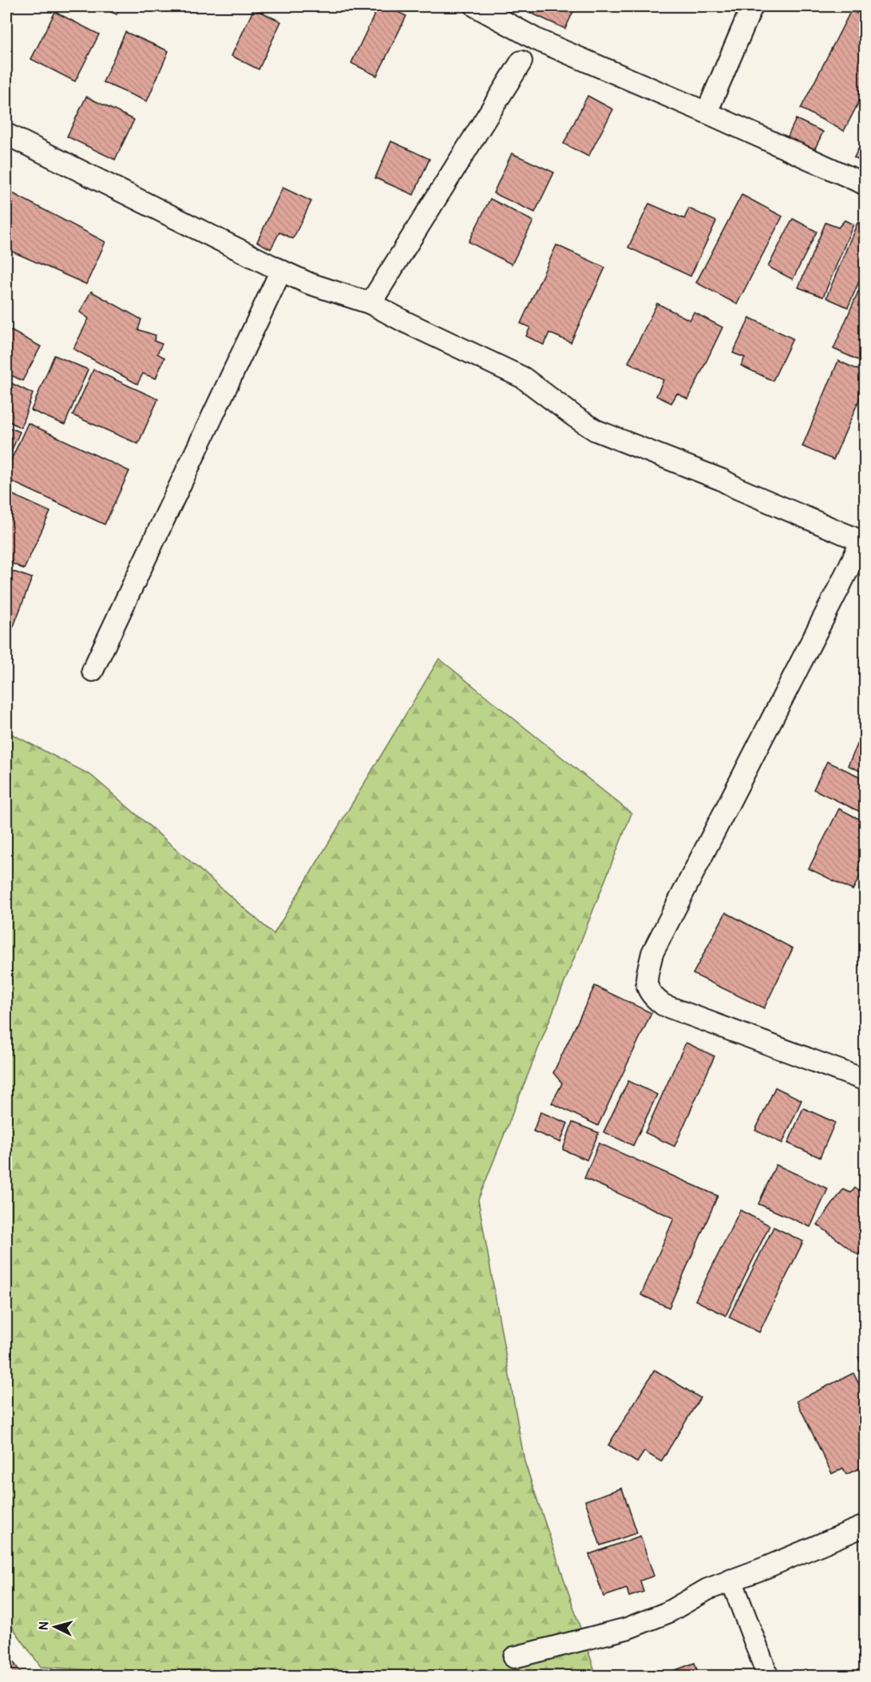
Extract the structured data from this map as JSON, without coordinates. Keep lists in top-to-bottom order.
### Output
{
  "north": "left"
}
